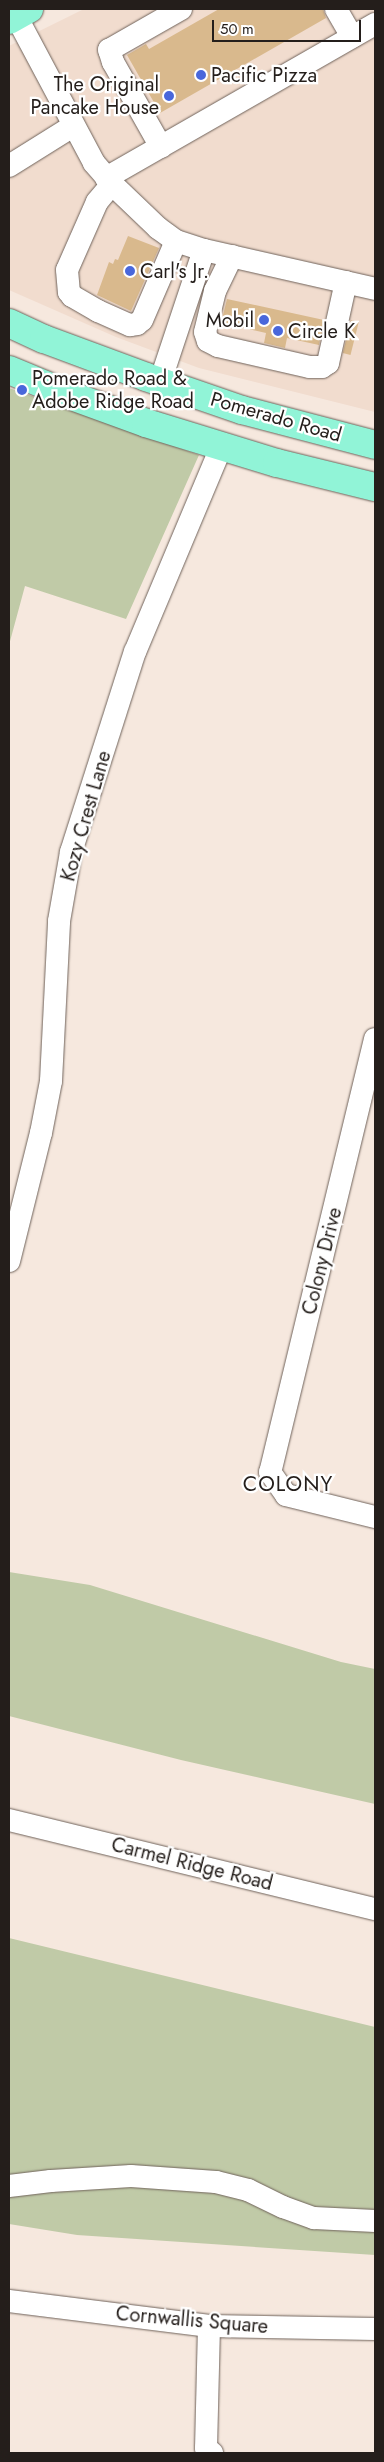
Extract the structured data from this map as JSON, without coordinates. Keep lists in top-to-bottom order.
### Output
{
  "streets": {
    "main road": ["Pomerado Road"],
    "street": [
      "Kozy Crest Lane",
      "Colony Drive",
      "Carmel Ridge Road",
      "Cornwallis Square"
    ]
  },
  "crossings": [
    ["Pomerado Road", "Kozy Crest Lane"]
  ],
  "districts": ["COLONY"],
  "places": [
    "Pacific Pizza",
    "The Original Pancake House",
    "Carl's Jr.",
    "Mobil",
    "Circle K",
    "Pomerado Road & Adobe Ridge Road"
  ],
  "scale_bar": "50 m"
}
